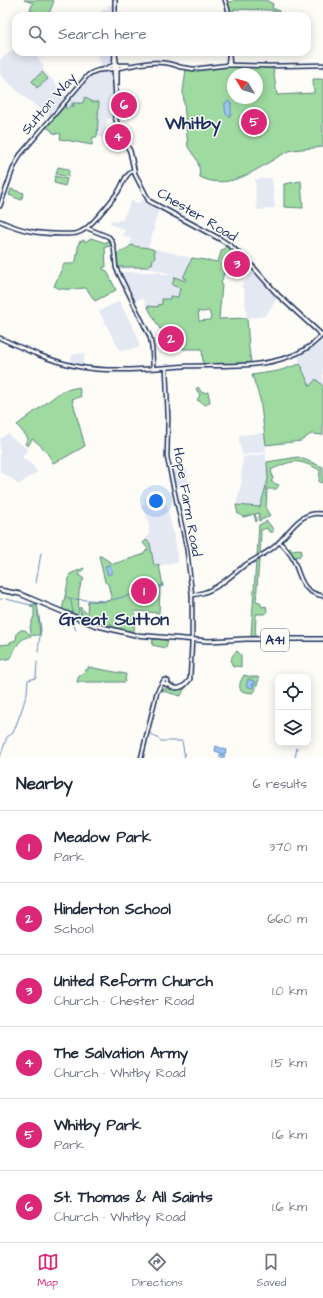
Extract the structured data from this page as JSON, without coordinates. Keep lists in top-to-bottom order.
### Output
{
  "streets": {
    "main road": ["Chester Road", "A41"],
    "street": ["Sutton Way", "Hope Farm Road"]
  },
  "crossings": [
    ["Sutton Way", "Chester Road"],
    ["Hope Farm Road", "A41"]
  ],
  "districts": ["Whitby", "Great Sutton"],
  "north": "top left",
  "page": {
    "search": "Search here",
    "pins": [
      "6",
      "5",
      "4",
      "3",
      "2",
      "1"
    ],
    "heading": ["Nearby", "6 results"],
    "list": [
      {
        "mark": "1",
        "name": "Meadow Park",
        "note": "Park",
        "value": "370 m"
      },
      {
        "mark": "2",
        "name": "Hinderton School",
        "note": "School",
        "value": "660 m"
      },
      {
        "mark": "3",
        "name": "United Reform Church",
        "note": "Church · Chester Road",
        "value": "1.0 km"
      },
      {
        "mark": "4",
        "name": "The Salvation Army",
        "note": "Church · Whitby Road",
        "value": "1.5 km"
      },
      {
        "mark": "5",
        "name": "Whitby Park",
        "note": "Park",
        "value": "1.6 km"
      },
      {
        "mark": "6",
        "name": "St. Thomas & All Saints",
        "note": "Church · Whitby Road",
        "value": "1.6 km"
      }
    ],
    "nav": ["Map", "Directions", "Saved"]
  }
}
